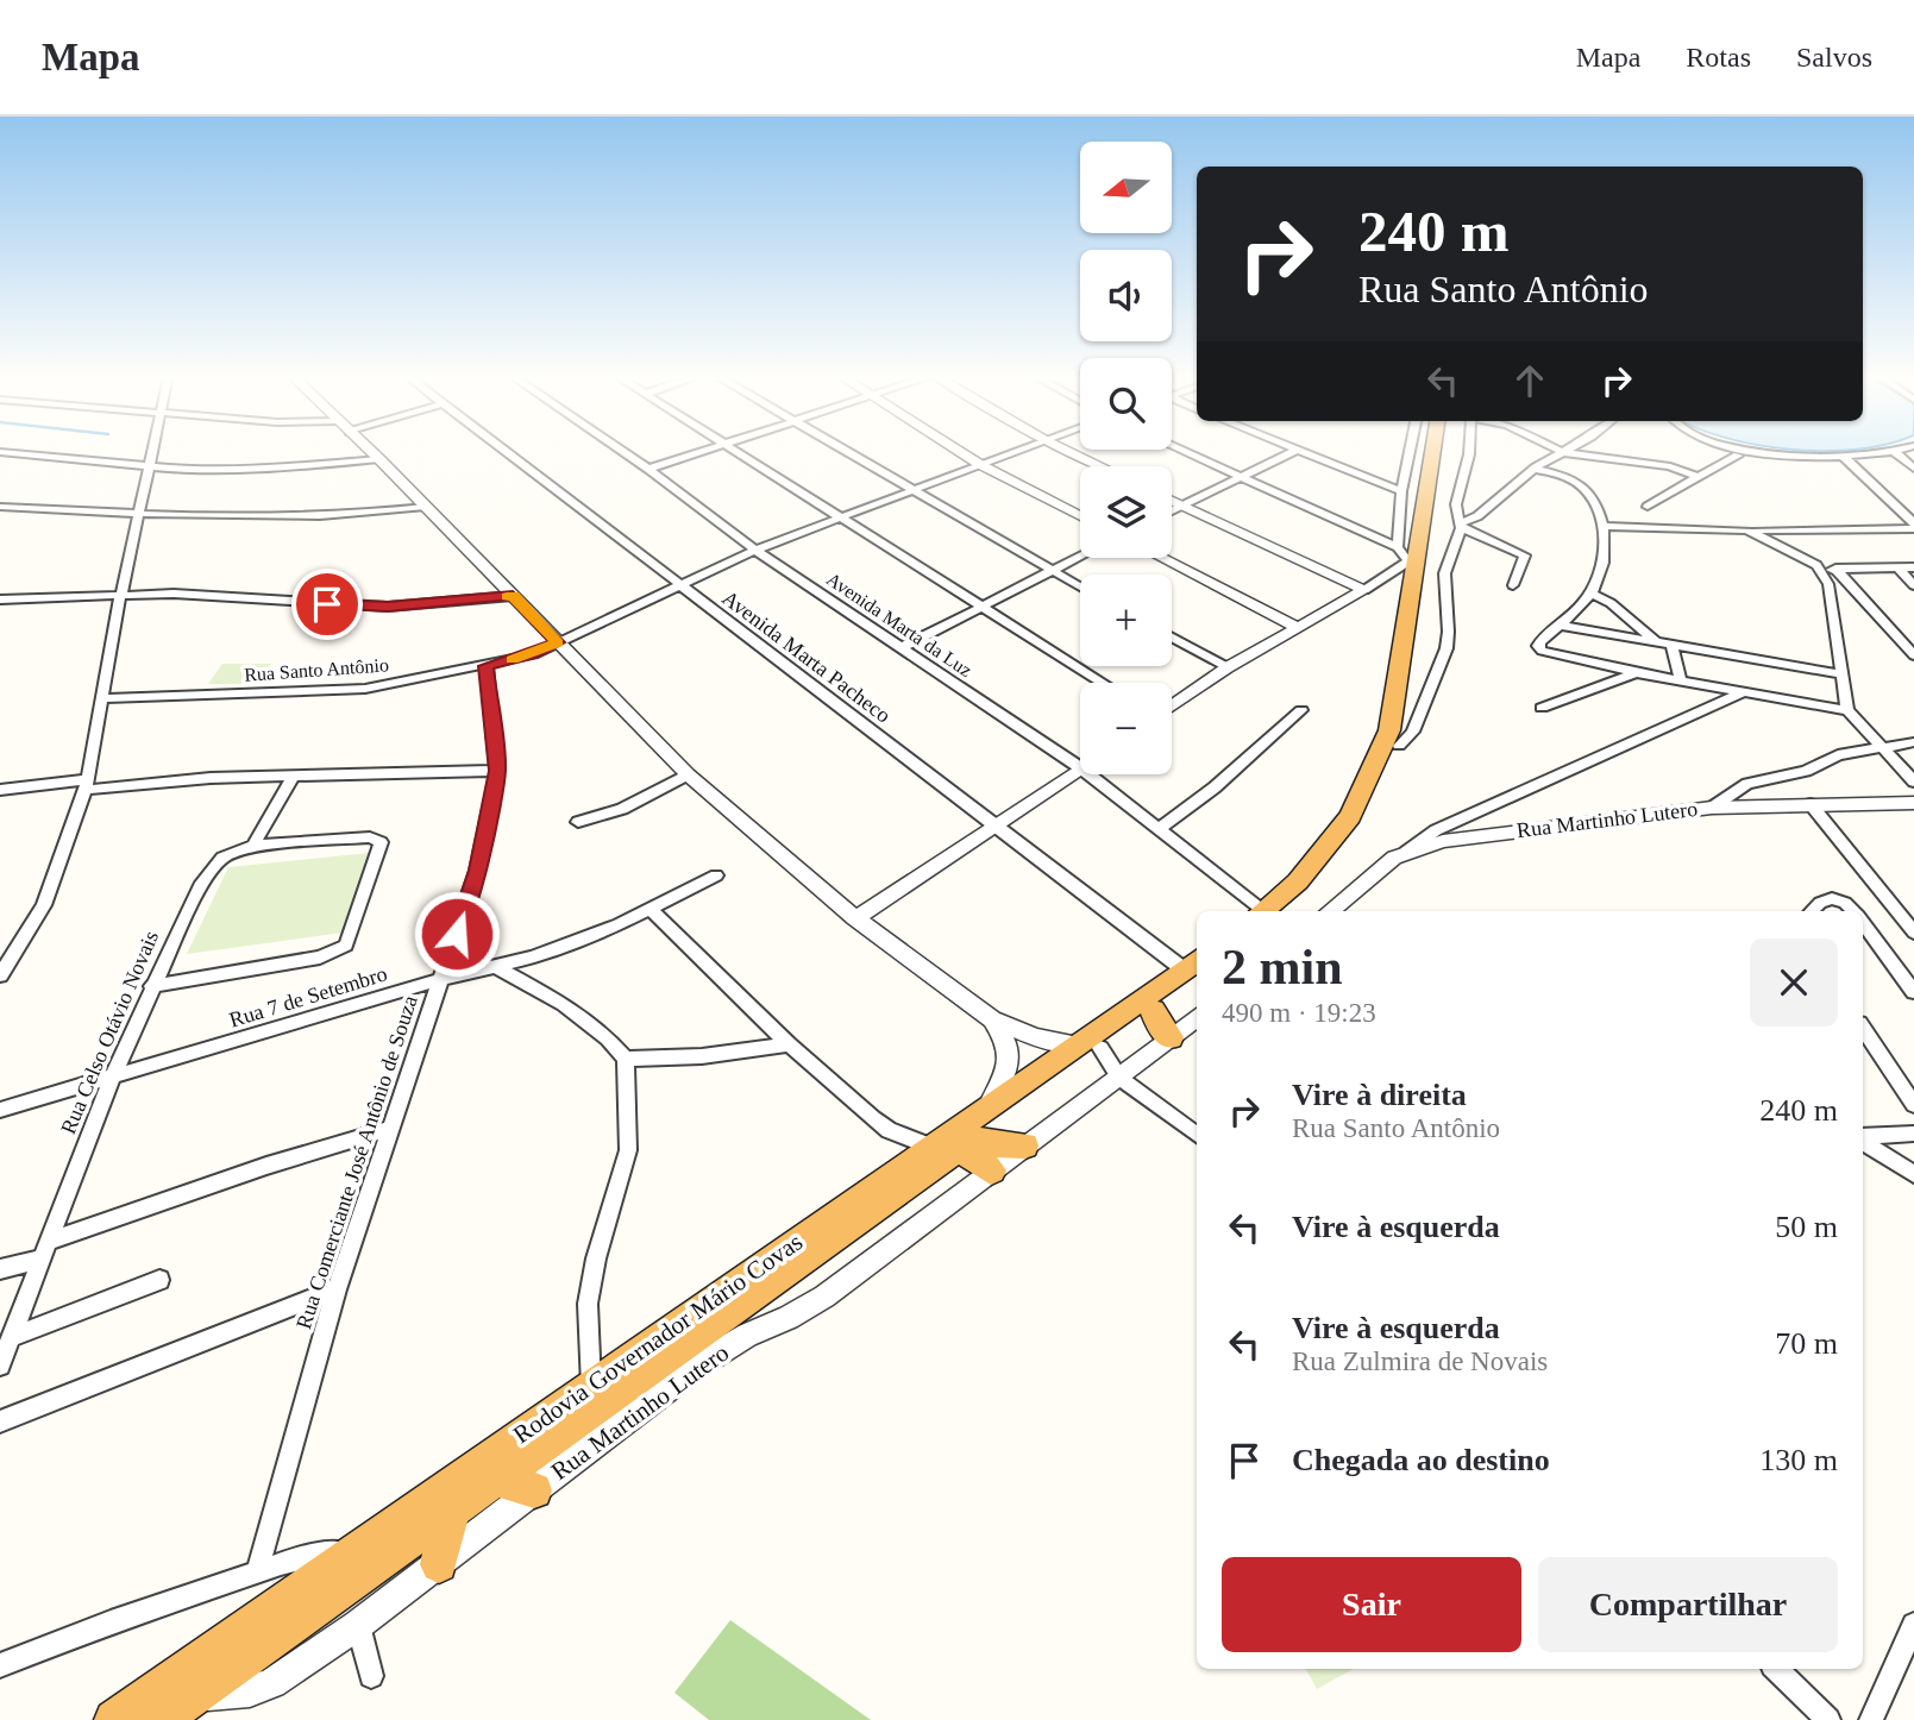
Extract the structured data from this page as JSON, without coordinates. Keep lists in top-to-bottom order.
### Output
{
  "streets": {
    "highway": ["Rodovia Governador Mário Covas"],
    "street": [
      "Avenida Marta da Luz",
      "Avenida Marta Pacheco",
      "Rua Santo Antônio",
      "Rua Martinho Lutero",
      "Rua 7 de Setembro",
      "Rua Celso Otávio Novais",
      "Rua Comerciante José Antônio de Souza"
    ]
  },
  "crossings": [
    ["Avenida Marta da Luz", "Rua Santo Antônio"],
    ["Avenida Marta Pacheco", "Rua Santo Antônio"],
    ["Avenida Marta Pacheco", "Rodovia Governador Mário Covas"],
    ["Rua Santo Antônio", "Rua Comerciante José Antônio de Souza"],
    ["Rua Martinho Lutero", "Rodovia Governador Mário Covas"],
    ["Rua 7 de Setembro", "Rua Celso Otávio Novais"],
    ["Rua 7 de Setembro", "Rua Comerciante José Antônio de Souza"]
  ],
  "north": "left",
  "page": {
    "header": "Mapa",
    "nav": ["Mapa", "Rotas", "Salvos"],
    "map_buttons": ["+", "−"],
    "turn": ["240 m", "Rua Santo Antônio"],
    "heading": ["2 min", "490 m · 19:23"],
    "list": [
      {
        "name": "Vire à direita",
        "note": "Rua Santo Antônio",
        "value": "240 m"
      },
      {
        "name": "Vire à esquerda",
        "value": "50 m"
      },
      {
        "name": "Vire à esquerda",
        "note": "Rua Zulmira de Novais",
        "value": "70 m"
      },
      {
        "name": "Chegada ao destino",
        "value": "130 m"
      }
    ],
    "buttons": ["Sair", "Compartilhar"]
  }
}
